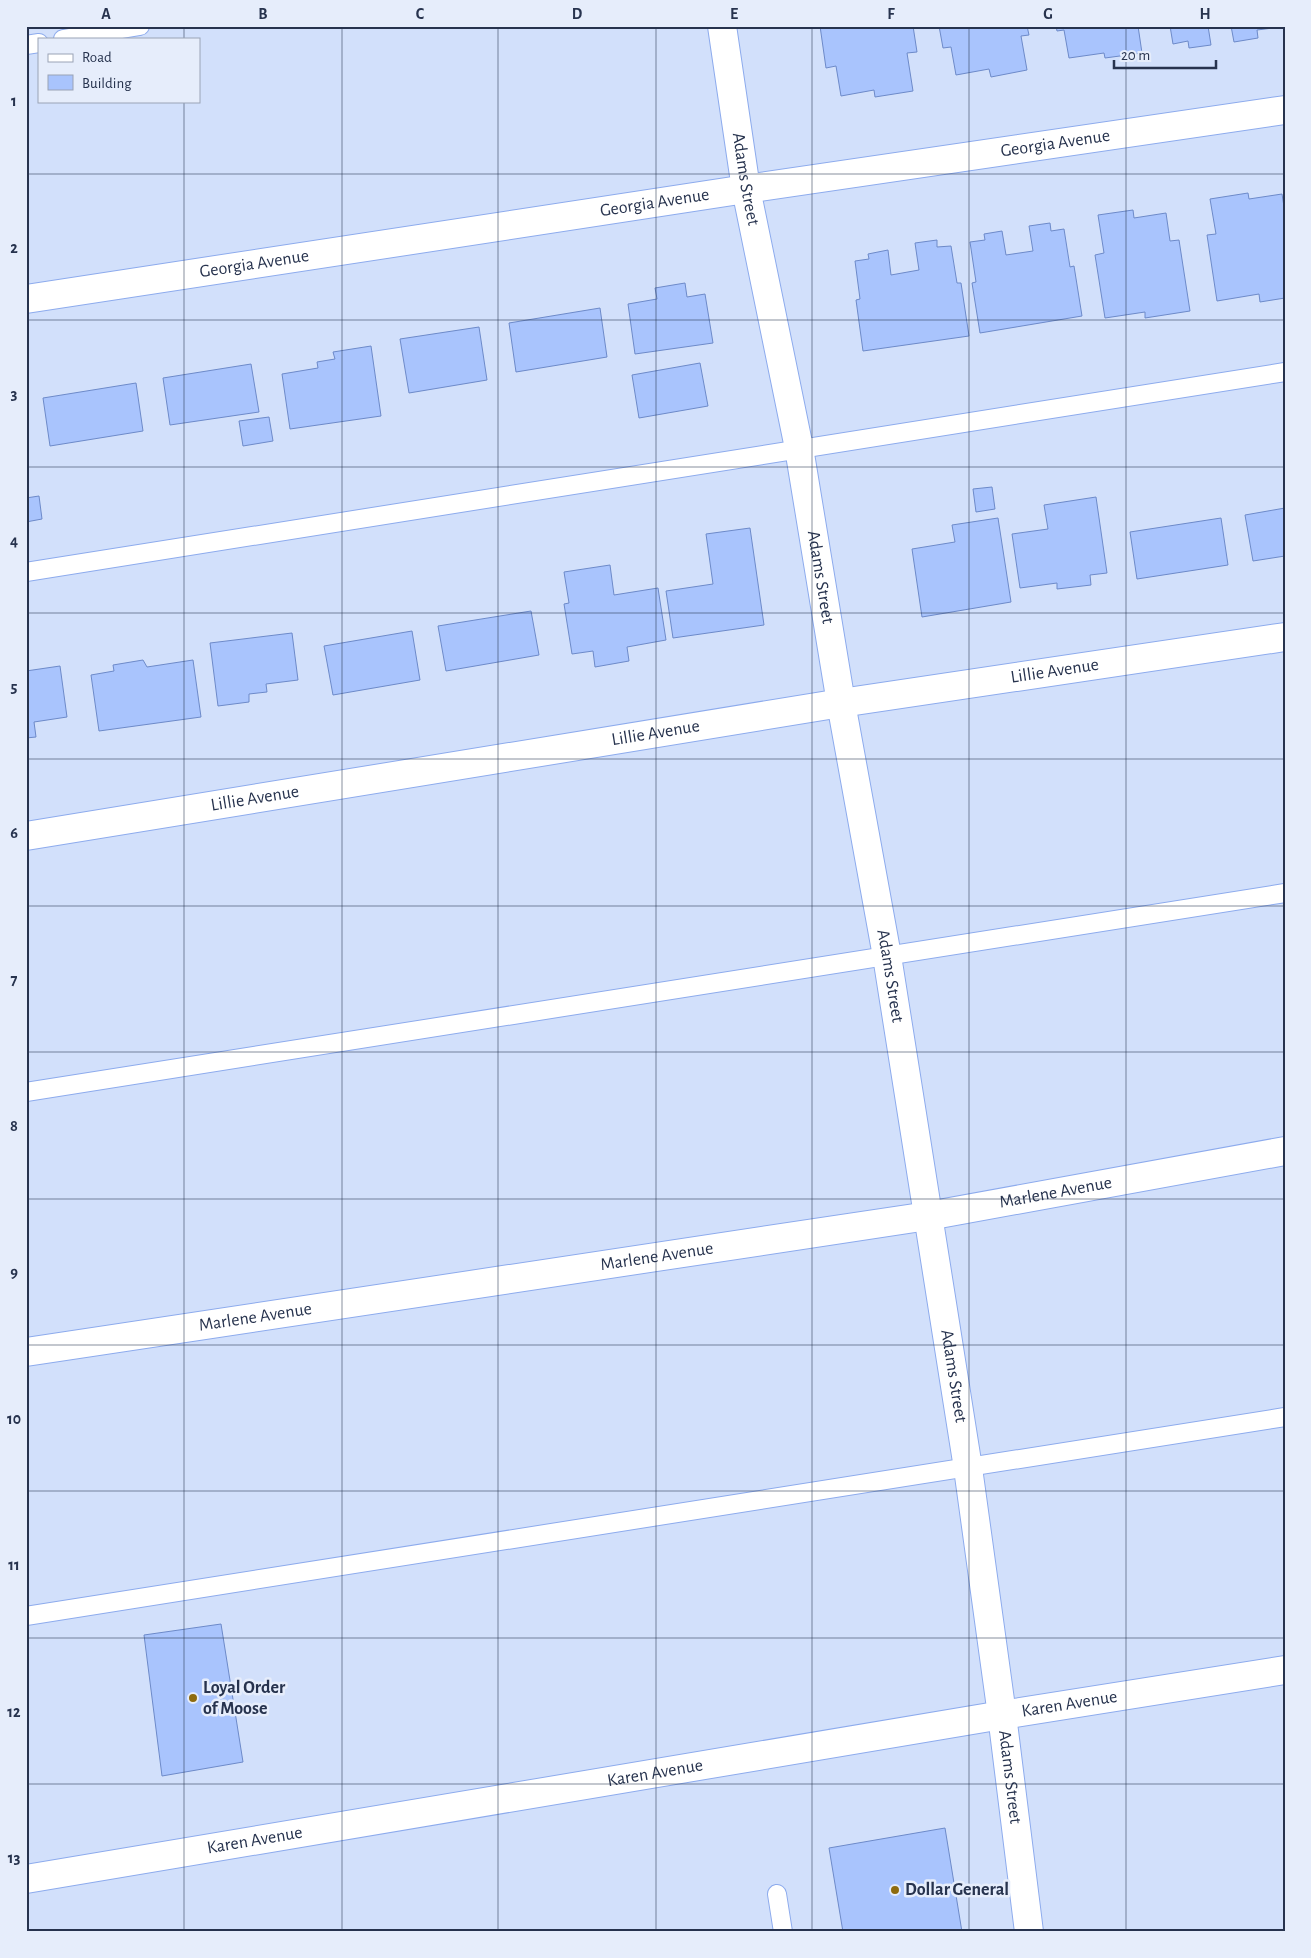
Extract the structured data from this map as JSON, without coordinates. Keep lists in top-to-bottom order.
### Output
{
  "streets": {
    "street": [
      "Georgia Avenue",
      "Adams Street",
      "Lillie Avenue",
      "Marlene Avenue",
      "Karen Avenue"
    ]
  },
  "crossings": [
    ["Georgia Avenue", "Adams Street"],
    ["Adams Street", "Lillie Avenue"],
    ["Adams Street", "Marlene Avenue"],
    ["Adams Street", "Karen Avenue"]
  ],
  "places": ["Loyal Order of Moose", "Dollar General"],
  "legend": ["Road", "Building"],
  "scale_bar": "20 m",
  "grid": {
    "columns": [
      "A",
      "B",
      "C",
      "D",
      "E",
      "F",
      "G",
      "H"
    ],
    "rows": [
      "1",
      "2",
      "3",
      "4",
      "5",
      "6",
      "7",
      "8",
      "9",
      "10",
      "11",
      "12",
      "13"
    ]
  }
}
